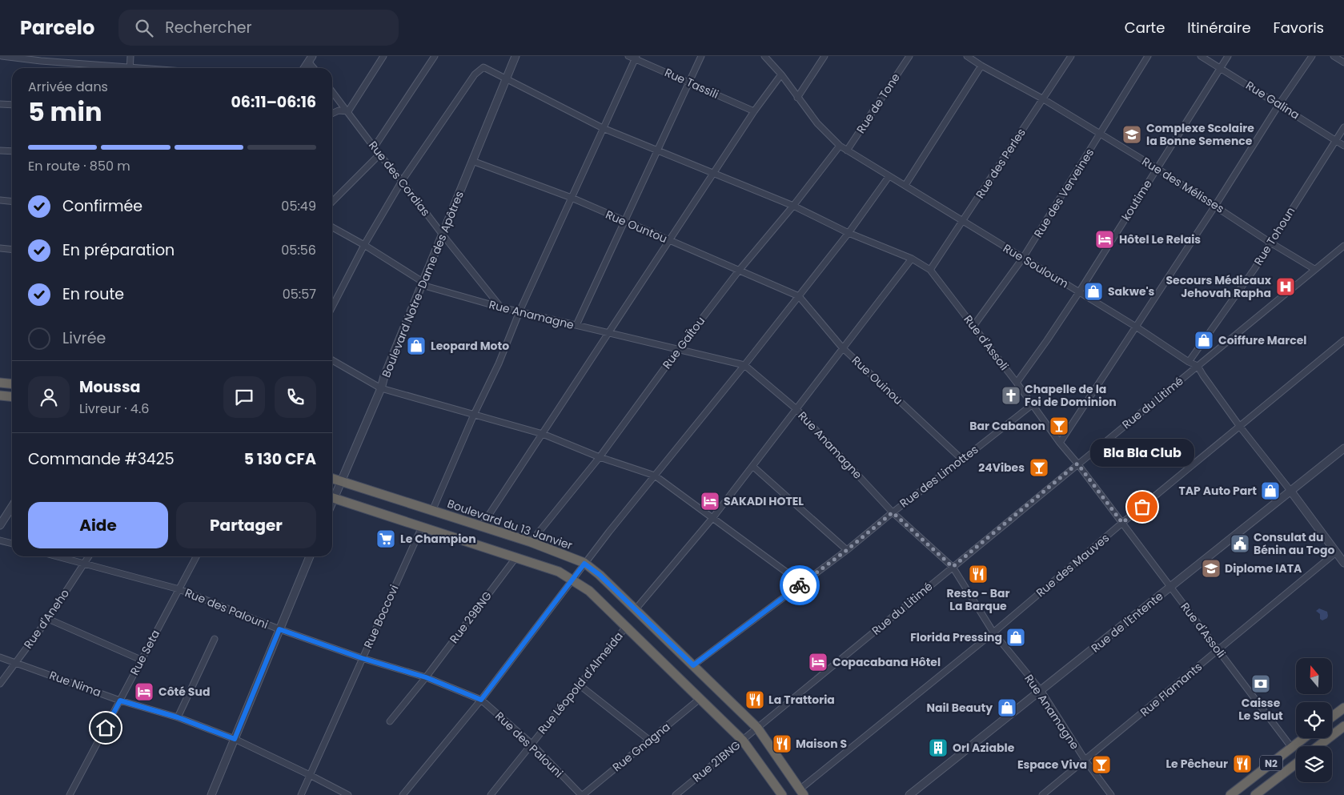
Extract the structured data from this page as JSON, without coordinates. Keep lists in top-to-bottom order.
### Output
{
  "streets": {
    "highway": ["Boulevard du 13 Janvier", "N2"],
    "street": [
      "Rue Tassili",
      "Rue Galina",
      "Rue de Tone",
      "Rue des Perles",
      "Rue des Cordias",
      "Rue des Mélisses",
      "Rue des Verveines",
      "koutime",
      "Rue Ountou",
      "Rue Tohoun",
      "Rue Souloum",
      "Boulevard Notre-Dame des Apôtres",
      "Rue Anamagne",
      "Rue GaÏtou",
      "Rue d'Assoli",
      "Rue Ouinou",
      "Rue du Litimé",
      "Rue des Limottes",
      "Rue des Mauves",
      "Rue des Palouni",
      "Rue Boccovi",
      "Rue 29BNG",
      "Rue d'Aneho",
      "Rue de l'Entente",
      "Rue Seta",
      "Rue Léopold d'Almeida",
      "Rue Nima",
      "Rue Flamants",
      "Rue Gnagna",
      "Rue 21BNG"
    ]
  },
  "crossings": [
    ["Rue Galina", "koutime"],
    ["Rue Galina", "Rue Tohoun"],
    ["Rue de Tone", "Rue Souloum"],
    ["Rue des Perles", "Rue des Mélisses"],
    ["Rue des Perles", "Rue Souloum"],
    ["Rue des Perles", "Rue d'Assoli"],
    ["Rue des Cordias", "Boulevard Notre-Dame des Apôtres"],
    ["Rue des Cordias", "Rue Anamagne"],
    ["Rue des Cordias", "Rue d'Assoli"],
    ["Rue des Mélisses", "Rue des Verveines"],
    ["Rue des Mélisses", "koutime"],
    ["Rue des Mélisses", "Rue Tohoun"],
    ["Rue des Mélisses", "Rue du Litimé"],
    ["Rue des Verveines", "Rue Souloum"],
    ["Rue des Verveines", "Rue d'Assoli"],
    ["koutime", "Rue Souloum"],
    ["koutime", "Rue d'Assoli"],
    ["Rue Ountou", "Boulevard Notre-Dame des Apôtres"],
    ["Rue Ountou", "Rue GaÏtou"],
    ["Rue Ountou", "Rue Ouinou"],
    ["Rue Tohoun", "Rue Souloum"],
    ["Rue Souloum", "Rue GaÏtou"],
    ["Rue Souloum", "Rue du Litimé"],
    ["Boulevard Notre-Dame des Apôtres", "Rue Anamagne"],
    ["Boulevard Notre-Dame des Apôtres", "Rue d'Assoli"],
    ["Boulevard Notre-Dame des Apôtres", "Boulevard du 13 Janvier"],
    ["Rue Anamagne", "Rue GaÏtou"],
    ["Rue Anamagne", "Rue du Litimé"],
    ["Rue Anamagne", "Rue des Limottes"],
    ["Rue Anamagne", "Rue des Mauves"],
    ["Rue Anamagne", "Rue de l'Entente"],
    ["Rue Anamagne", "Rue Flamants"],
    ["Rue GaÏtou", "Rue d'Assoli"],
    ["Rue GaÏtou", "Boulevard du 13 Janvier"],
    ["Rue d'Assoli", "Rue du Litimé"],
    ["Rue d'Assoli", "Rue des Limottes"],
    ["Rue d'Assoli", "Rue des Mauves"],
    ["Rue d'Assoli", "Rue de l'Entente"],
    ["Rue d'Assoli", "Rue Flamants"],
    ["Rue d'Assoli", "N2"],
    ["Rue Ouinou", "Rue des Limottes"],
    ["Rue du Litimé", "Boulevard du 13 Janvier"],
    ["Rue du Litimé", "Rue 21BNG"],
    ["Rue des Limottes", "Boulevard du 13 Janvier"],
    ["Boulevard du 13 Janvier", "Rue des Mauves"],
    ["Boulevard du 13 Janvier", "Rue 21BNG"],
    ["Rue des Palouni", "Rue Boccovi"],
    ["Rue des Palouni", "Rue 29BNG"],
    ["Rue des Palouni", "Rue d'Aneho"],
    ["Rue des Palouni", "Rue Seta"],
    ["Rue des Palouni", "Rue Léopold d'Almeida"],
    ["Rue des Palouni", "Rue Gnagna"],
    ["Rue Boccovi", "Rue Nima"],
    ["Rue d'Aneho", "Rue Nima"],
    ["Rue Seta", "Rue Nima"]
  ],
  "places": {
    "school or university": ["Complexe Scolaire la Bonne Semence", "Diplome IATA"],
    "hotel": [
      "Hôtel Le Relais",
      "SAKADI HOTEL",
      "Copacabana Hôtel",
      "Côté Sud"
    ],
    "hospital": ["Secours Médicaux Jehovah Rapha"],
    "shop": [
      "Sakwe's",
      "Coiffure Marcel",
      "Leopard Moto",
      "TAP Auto Part",
      "Florida Pressing",
      "Nail Beauty"
    ],
    "church": ["Chapelle de la Foi de Dominion"],
    "bar": ["Bar Cabanon", "24Vibes", "Espace Viva"],
    "other": ["Bla Bla Club"],
    "supermarket": ["Le Champion"],
    "public building": ["Consulat du Bénin au Togo"],
    "restaurant": [
      "Resto - Bar La Barque",
      "La Trattoria",
      "Maison S",
      "Le Pêcheur"
    ],
    "bank": ["Caisse Le Salut"],
    "building": ["Orl Aziable"]
  },
  "north": "top",
  "page": {
    "header": "Parcelo",
    "search": "Rechercher",
    "nav": ["Carte", "Itinéraire", "Favoris"],
    "heading": ["5 min", "Arrivée dans", "06:11–06:16"],
    "panel": [
      "Moussa",
      "Livreur · 4.6",
      "Commande #3425",
      "5 130 CFA"
    ],
    "bar": "En route · 850 m",
    "list": [
      ["Confirmée", "05:49"],
      ["En préparation", "05:56"],
      ["En route", "05:57"],
      "Livrée"
    ],
    "bubble": "Bla Bla Club",
    "buttons": ["Aide", "Partager"]
  }
}
